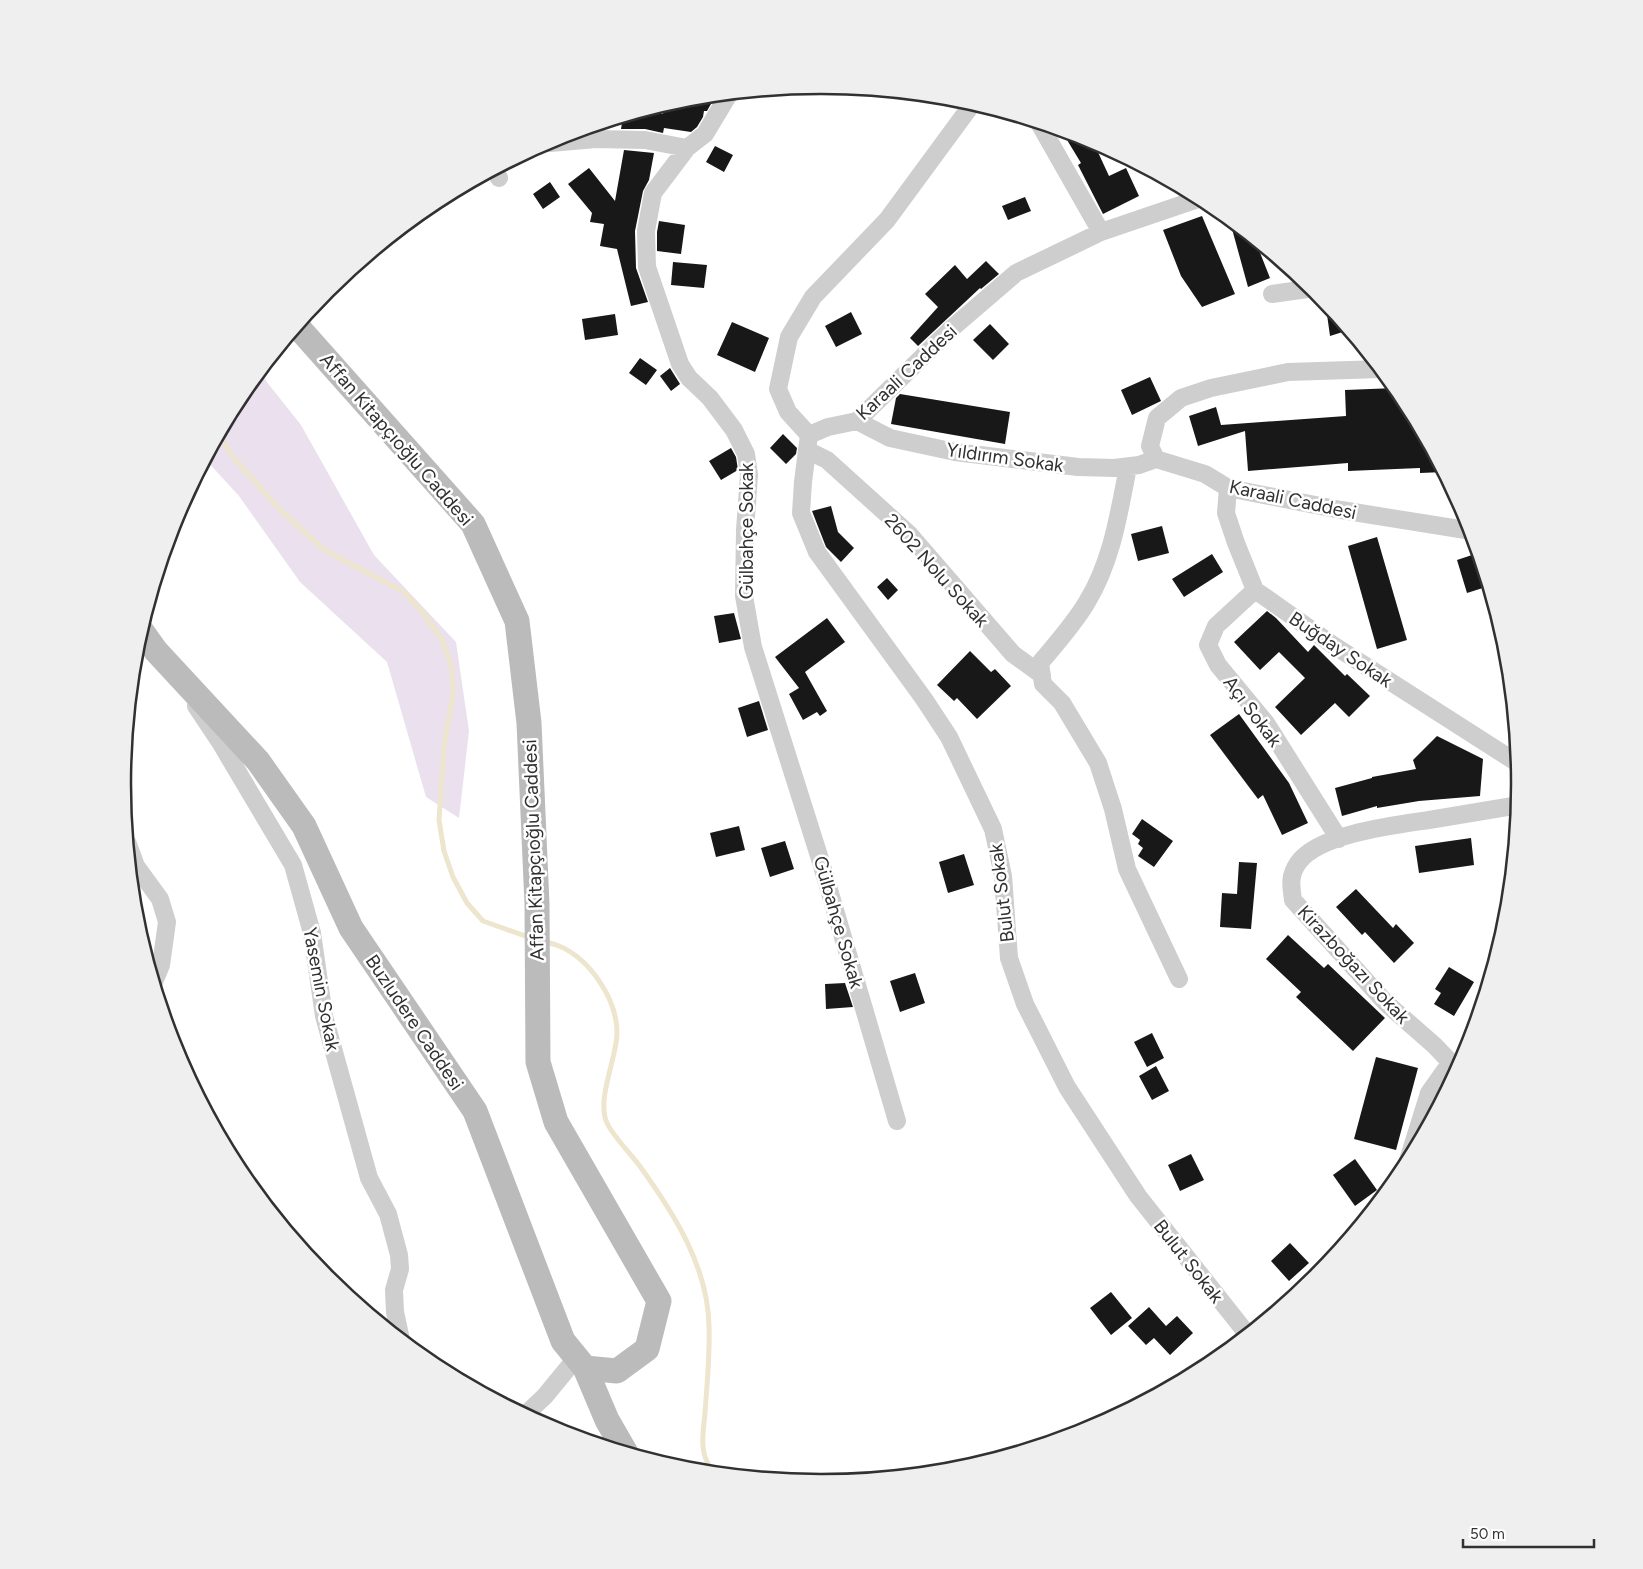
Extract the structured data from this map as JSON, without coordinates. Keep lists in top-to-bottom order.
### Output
{
  "streets": {
    "street": [
      "Karaali Caddesi",
      "Affan Kitapçıoğlu Caddesi",
      "Yıldırım Sokak",
      "Gülbahçe Sokak",
      "2602 Nolu Sokak",
      "Buğday Sokak",
      "Açı Sokak",
      "Bulut Sokak",
      "Kirazboğazı Sokak",
      "Yasemin Sokak",
      "Buzludere Caddesi"
    ]
  },
  "crossings": [
    ["Karaali Caddesi", "Yıldırım Sokak"],
    ["Karaali Caddesi", "2602 Nolu Sokak"],
    ["Karaali Caddesi", "Bulut Sokak"],
    ["Affan Kitapçıoğlu Caddesi", "Buzludere Caddesi"],
    ["2602 Nolu Sokak", "Bulut Sokak"],
    ["Buğday Sokak", "Açı Sokak"],
    ["Açı Sokak", "Kirazboğazı Sokak"],
    ["Yasemin Sokak", "Buzludere Caddesi"]
  ],
  "scale_bar": "50 m"
}
